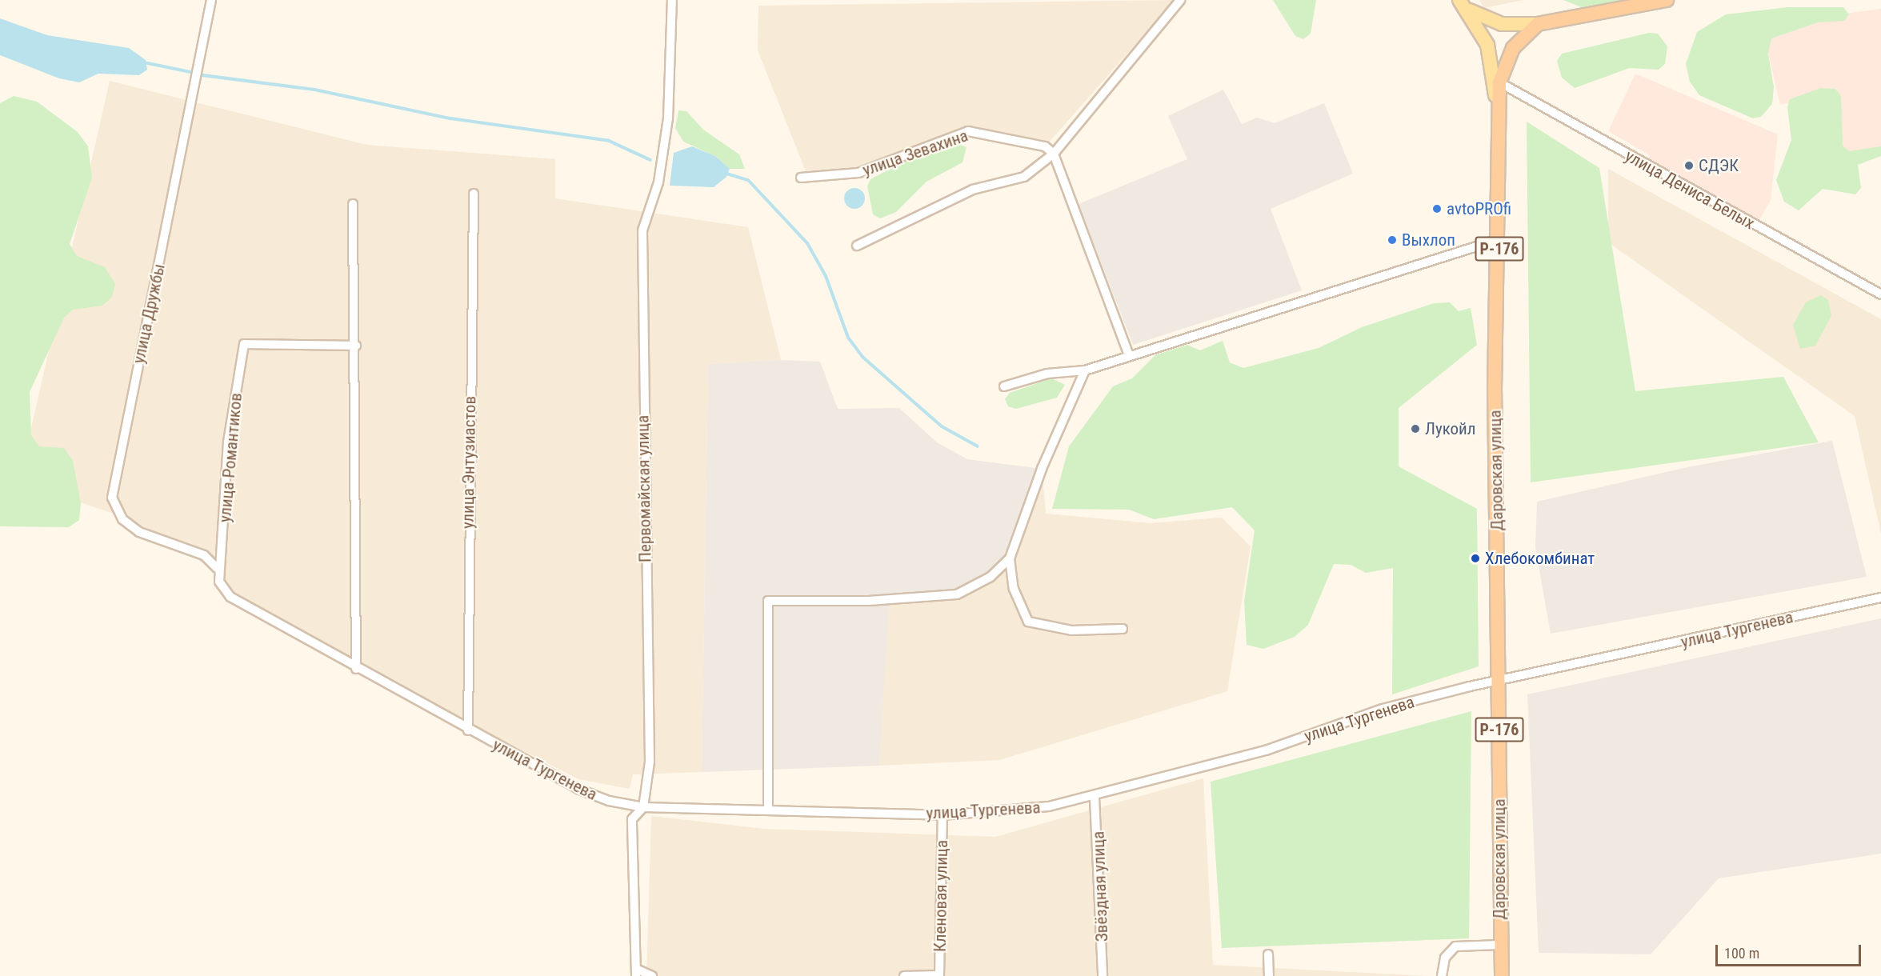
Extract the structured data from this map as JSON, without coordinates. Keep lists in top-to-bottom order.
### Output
{
  "streets": {
    "highway": ["Р-176", "Даровская улица"],
    "street": [
      "улица Зевахина",
      "улица Дениса Белых",
      "улица Дружбы",
      "улица Романтиков",
      "улица Энтузиастов",
      "Первомайская улица",
      "улица Тургенева",
      "Звёздная улица",
      "Кленовая улица"
    ]
  },
  "crossings": [
    ["улица Дениса Белых", "Даровская улица"],
    ["улица Дружбы", "улица Романтиков"],
    ["улица Дружбы", "улица Тургенева"],
    ["улица Романтиков", "улица Тургенева"],
    ["улица Энтузиастов", "улица Тургенева"],
    ["Даровская улица", "улица Тургенева"],
    ["Первомайская улица", "улица Тургенева"],
    ["улица Тургенева", "Звёздная улица"],
    ["улица Тургенева", "Кленовая улица"]
  ],
  "places": [
    "СДЭК",
    "avtoPROfi",
    "Выхлоп",
    "Лукойл",
    "Хлебокомбинат"
  ],
  "scale_bar": "100 m"
}
